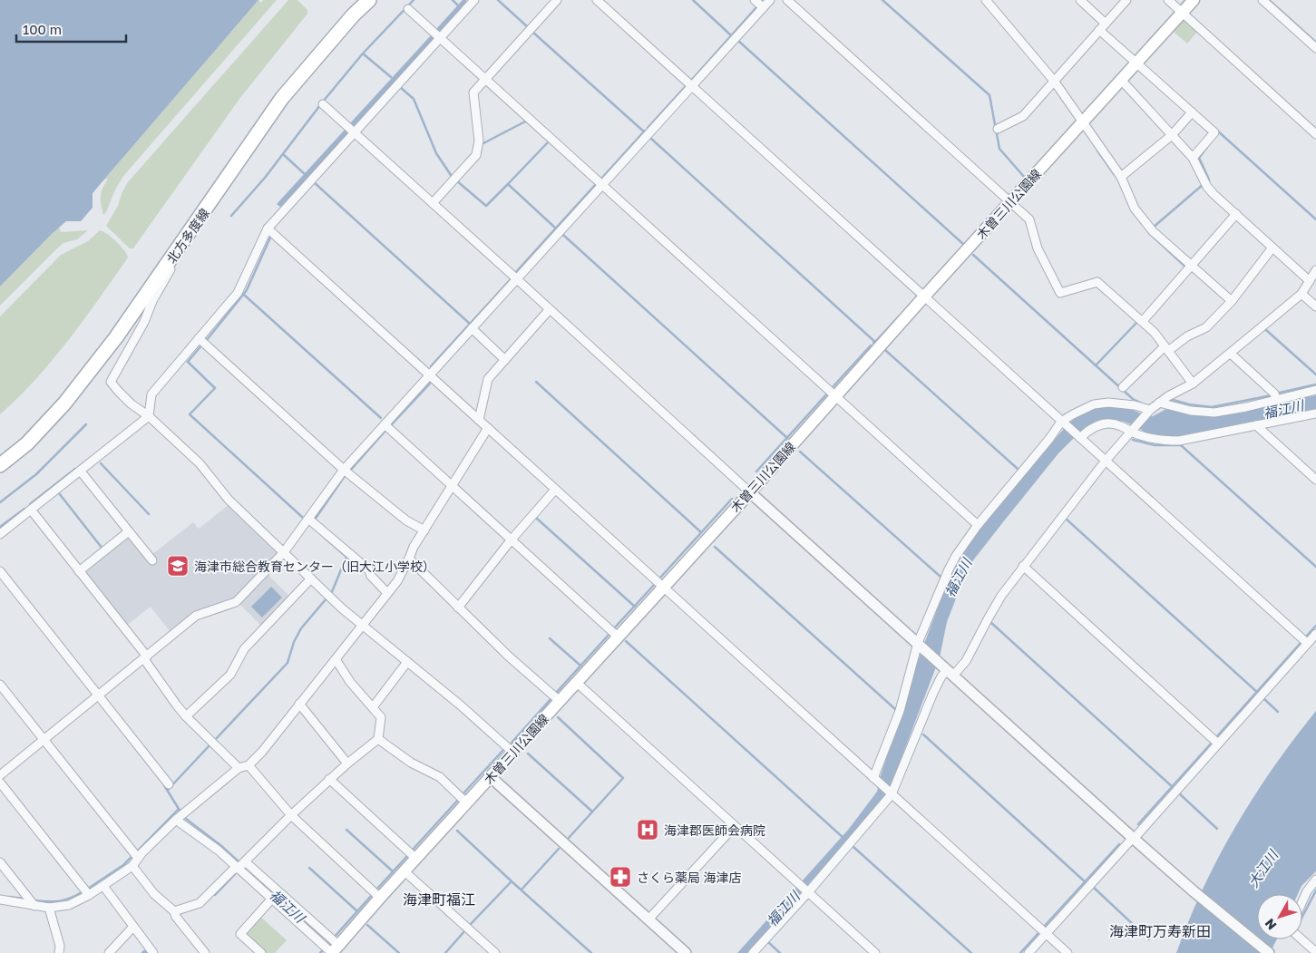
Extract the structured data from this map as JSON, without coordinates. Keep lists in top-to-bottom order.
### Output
{
  "streets": {
    "main road": ["木曽三川公園線", "北方多度線"]
  },
  "districts": ["海津町福江", "海津町万寿新田"],
  "water": ["福江川", "大江川"],
  "places": {
    "school or university": ["海津市総合教育センター（旧大江小学校）"],
    "hospital": ["海津郡医師会病院"],
    "pharmacy": ["さくら薬局 海津店"]
  },
  "scale_bar": "100 m",
  "north": "bottom left"
}
